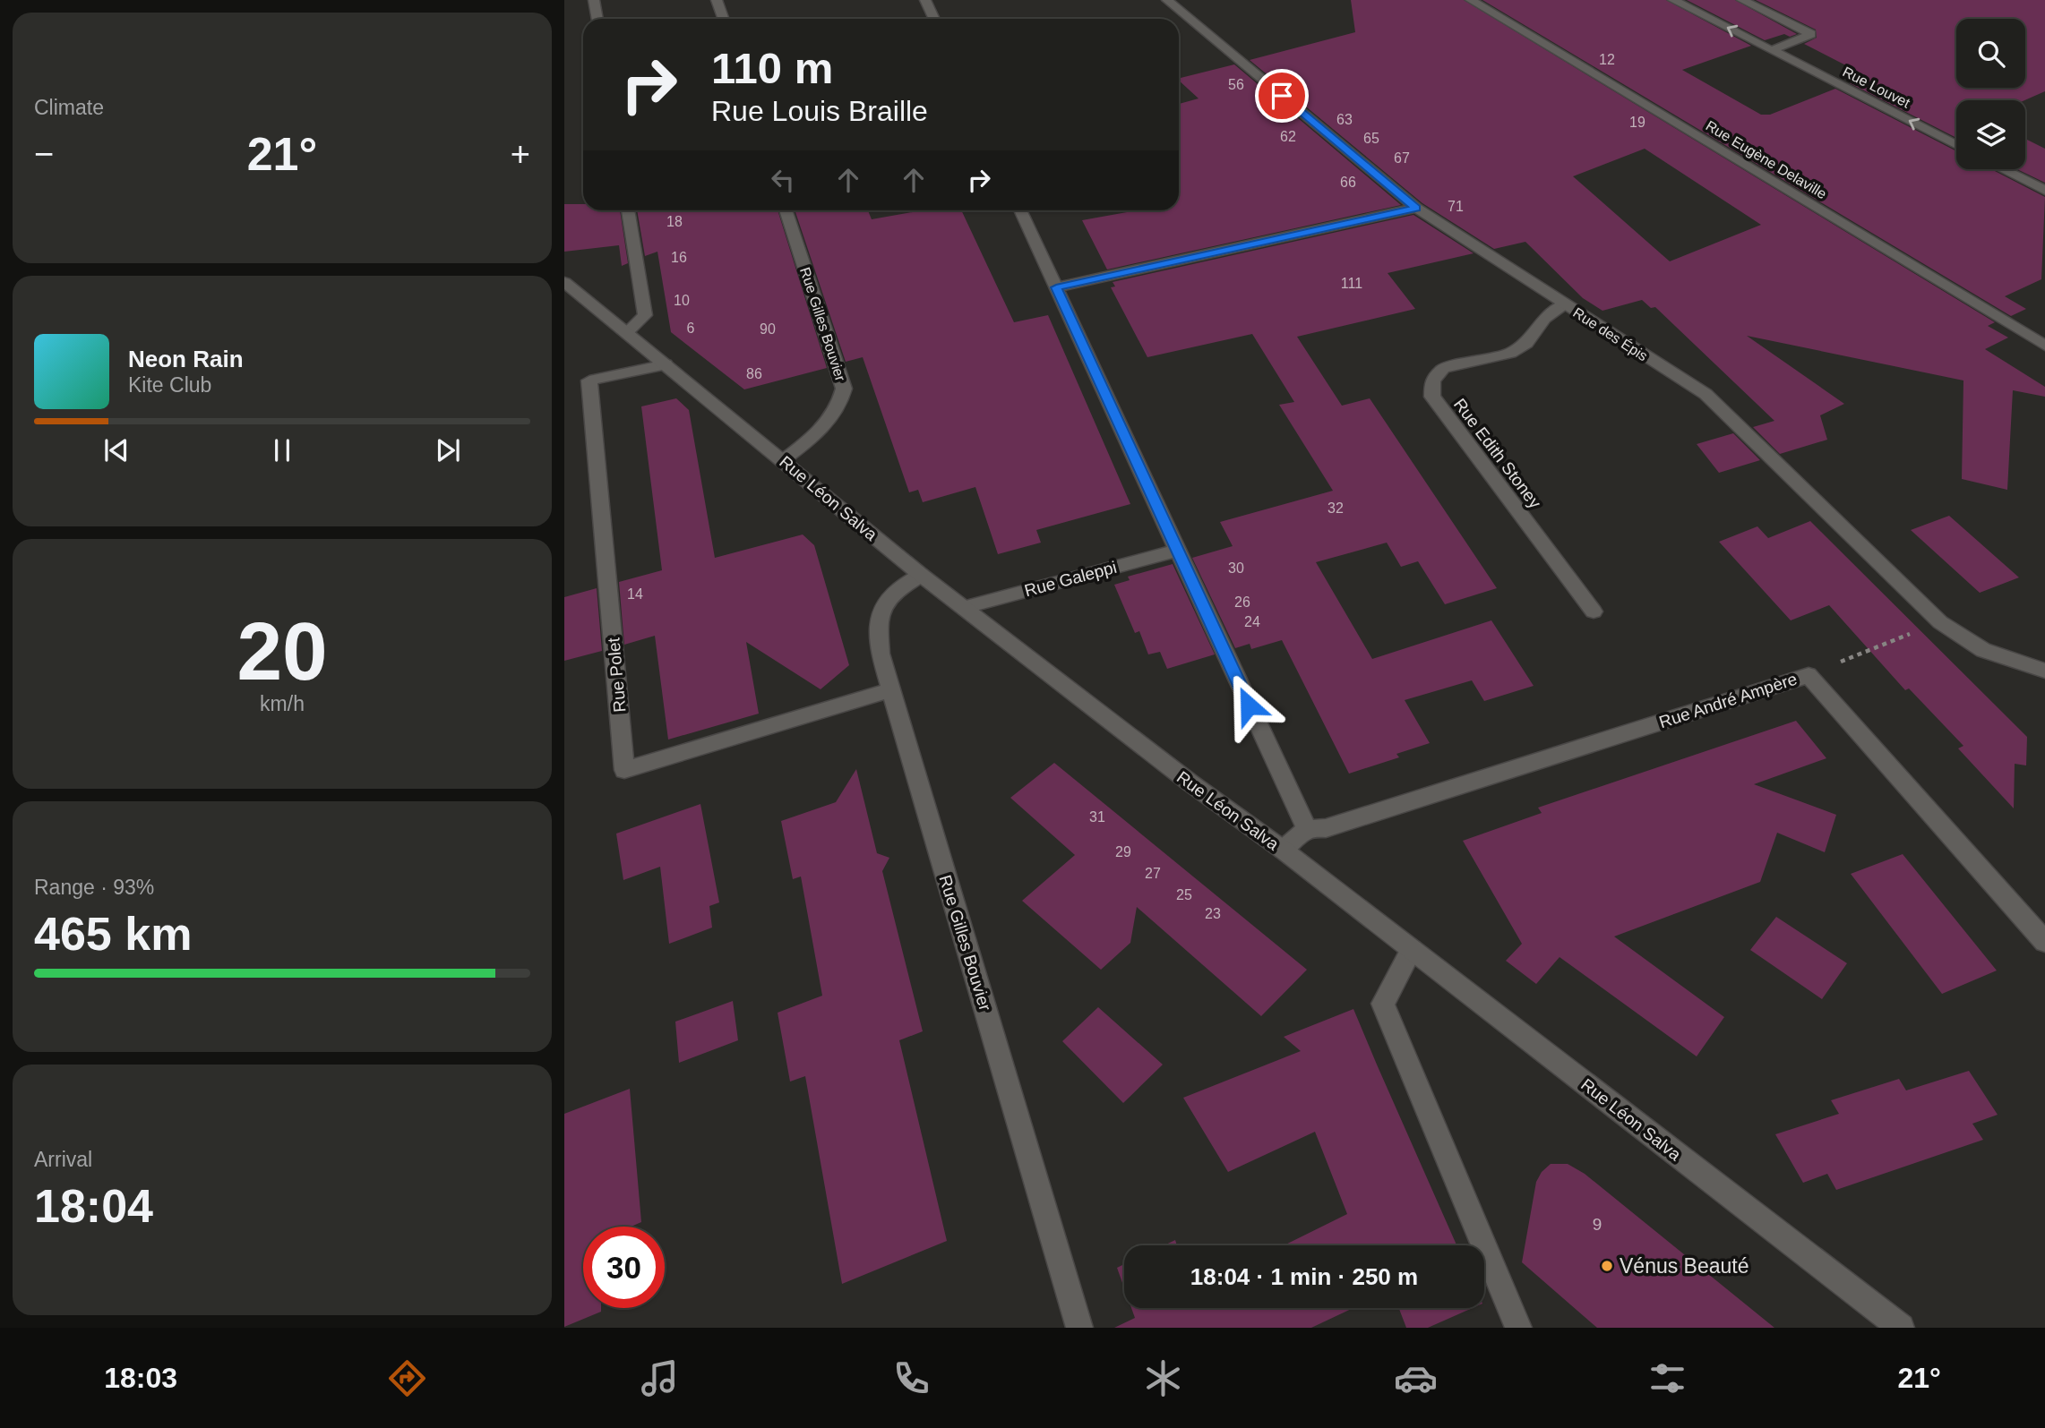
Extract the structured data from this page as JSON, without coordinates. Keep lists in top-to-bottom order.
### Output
{
  "streets": {
    "street": [
      "Rue Louvet",
      "Rue Eugène Delaville",
      "Rue Gilles Bouvier",
      "Rue des Épis",
      "Rue Edith Stoney",
      "Rue Léon Salva",
      "Rue Galeppi",
      "Rue Polet",
      "Rue André Ampère"
    ]
  },
  "crossings": [
    ["Rue Gilles Bouvier", "Rue Léon Salva"],
    ["Rue Gilles Bouvier", "Rue Polet"],
    ["Rue des Épis", "Rue Edith Stoney"],
    ["Rue Léon Salva", "Rue Galeppi"],
    ["Rue Léon Salva", "Rue Polet"]
  ],
  "one_way": ["Rue Louvet"],
  "places": ["Vénus Beauté"],
  "house_numbers": [
    "12",
    "56",
    "63",
    "19",
    "62",
    "65",
    "67",
    "66",
    "71",
    "18",
    "16",
    "111",
    "10",
    "6",
    "90",
    "86",
    "32",
    "30",
    "14",
    "26",
    "24",
    "31",
    "29",
    "27",
    "25",
    "23",
    "9"
  ],
  "page": {
    "tile": [
      "Climate",
      ["20", "km/h"],
      ["Range · 93%", "465 km"],
      ["Arrival", "18:04"]
    ],
    "turn": ["110 m", "Rue Louis Braille"],
    "heat": ["−", "21°", "+"],
    "song": ["Neon Rain", "Kite Club"],
    "limit": "30",
    "trip": "18:04 · 1 min · 250 m",
    "tabs": ["18:03", "21°"]
  }
}
